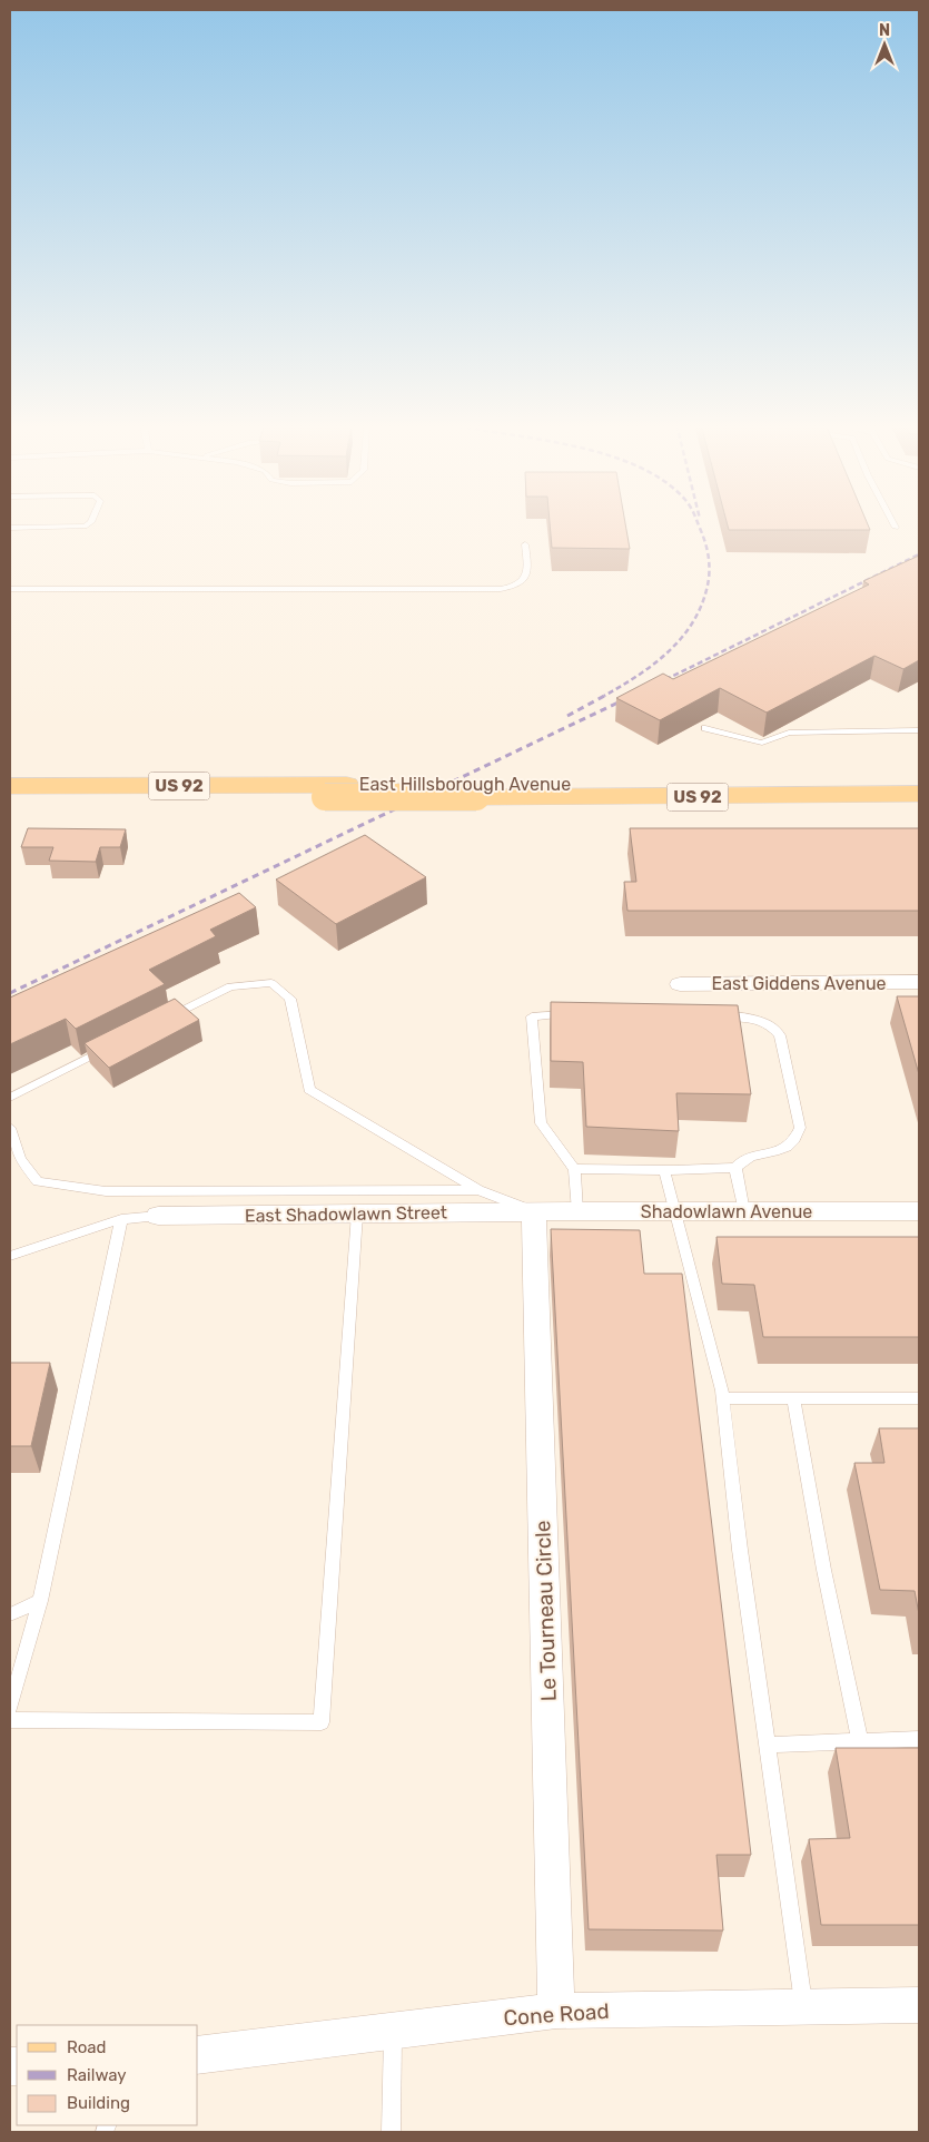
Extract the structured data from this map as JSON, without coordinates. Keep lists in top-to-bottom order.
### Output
{
  "streets": {
    "main road": ["East Hillsborough Avenue", "US 92"],
    "street": [
      "East Giddens Avenue",
      "Shadowlawn Avenue",
      "East Shadowlawn Street",
      "Le Tourneau Circle",
      "Cone Road"
    ]
  },
  "crossings": [
    ["Shadowlawn Avenue", "East Shadowlawn Street"],
    ["Shadowlawn Avenue", "Le Tourneau Circle"],
    ["East Shadowlawn Street", "Le Tourneau Circle"],
    ["Le Tourneau Circle", "Cone Road"]
  ],
  "legend": ["Road", "Railway", "Building"],
  "north": "top"
}
